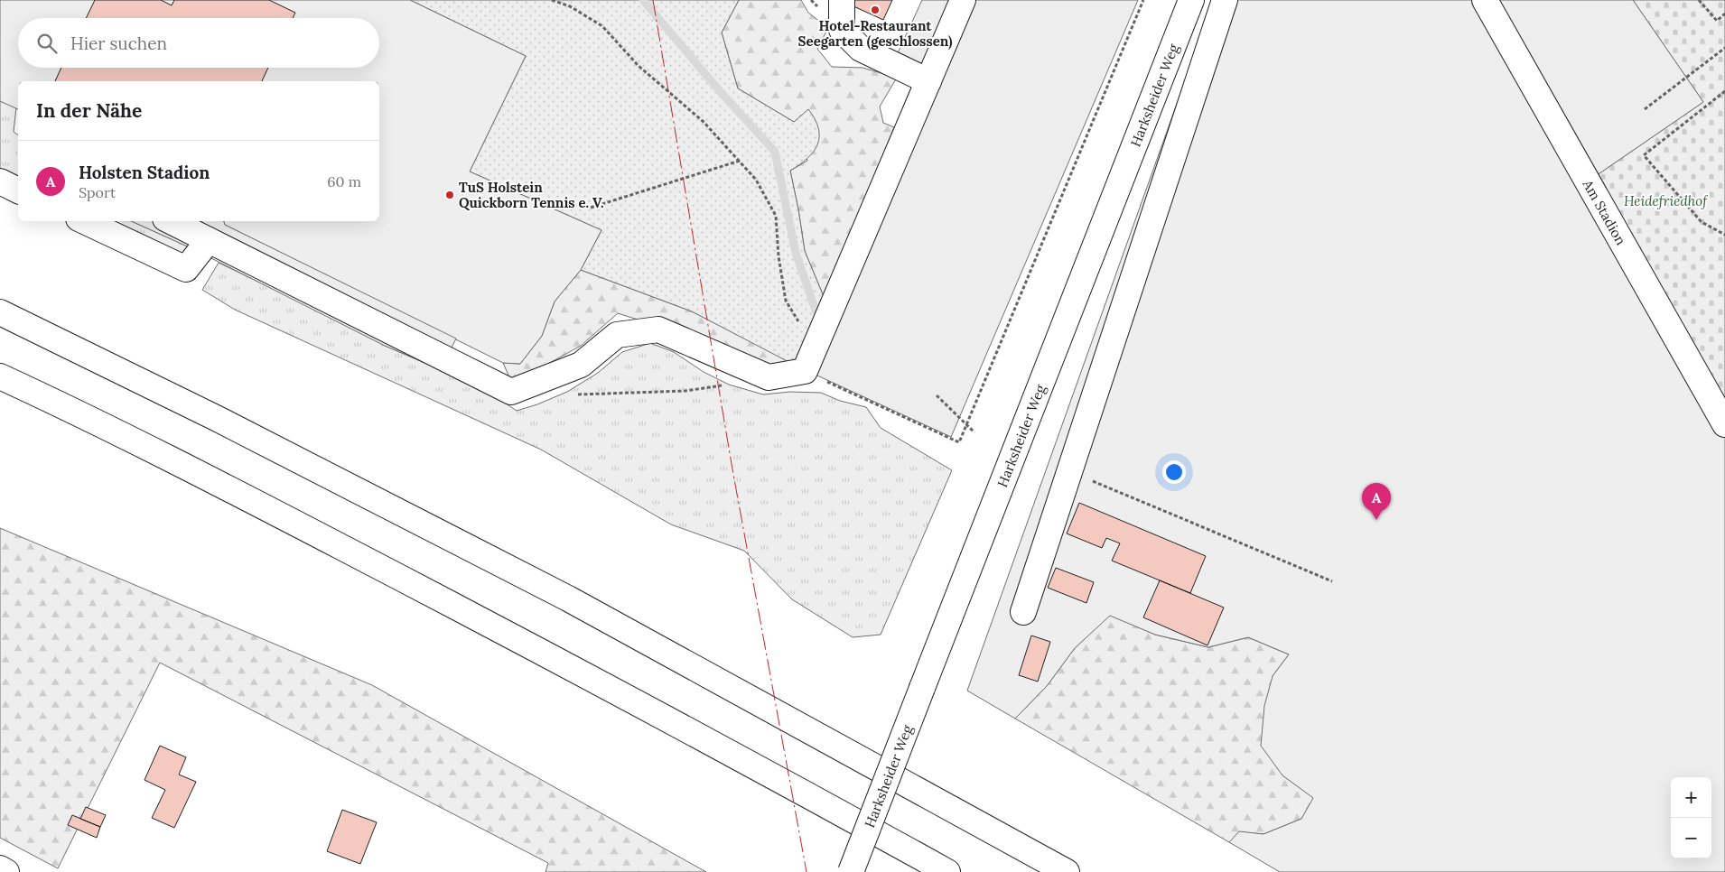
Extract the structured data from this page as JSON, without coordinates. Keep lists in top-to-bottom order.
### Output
{
  "streets": {
    "main road": ["Harksheider Weg", "Am Stadion"]
  },
  "parks": ["Heidefriedhof"],
  "places": ["Hotel-Restaurant Seegarten (geschlossen)", "TuS Holstein Quickborn Tennis e. V."],
  "page": {
    "search": "Hier suchen",
    "heading": "In der Nähe",
    "list": [
      {
        "mark": "A",
        "name": "Holsten Stadion",
        "note": "Sport",
        "value": "60 m"
      }
    ],
    "pins": "A",
    "map_buttons": ["+", "−"]
  }
}
